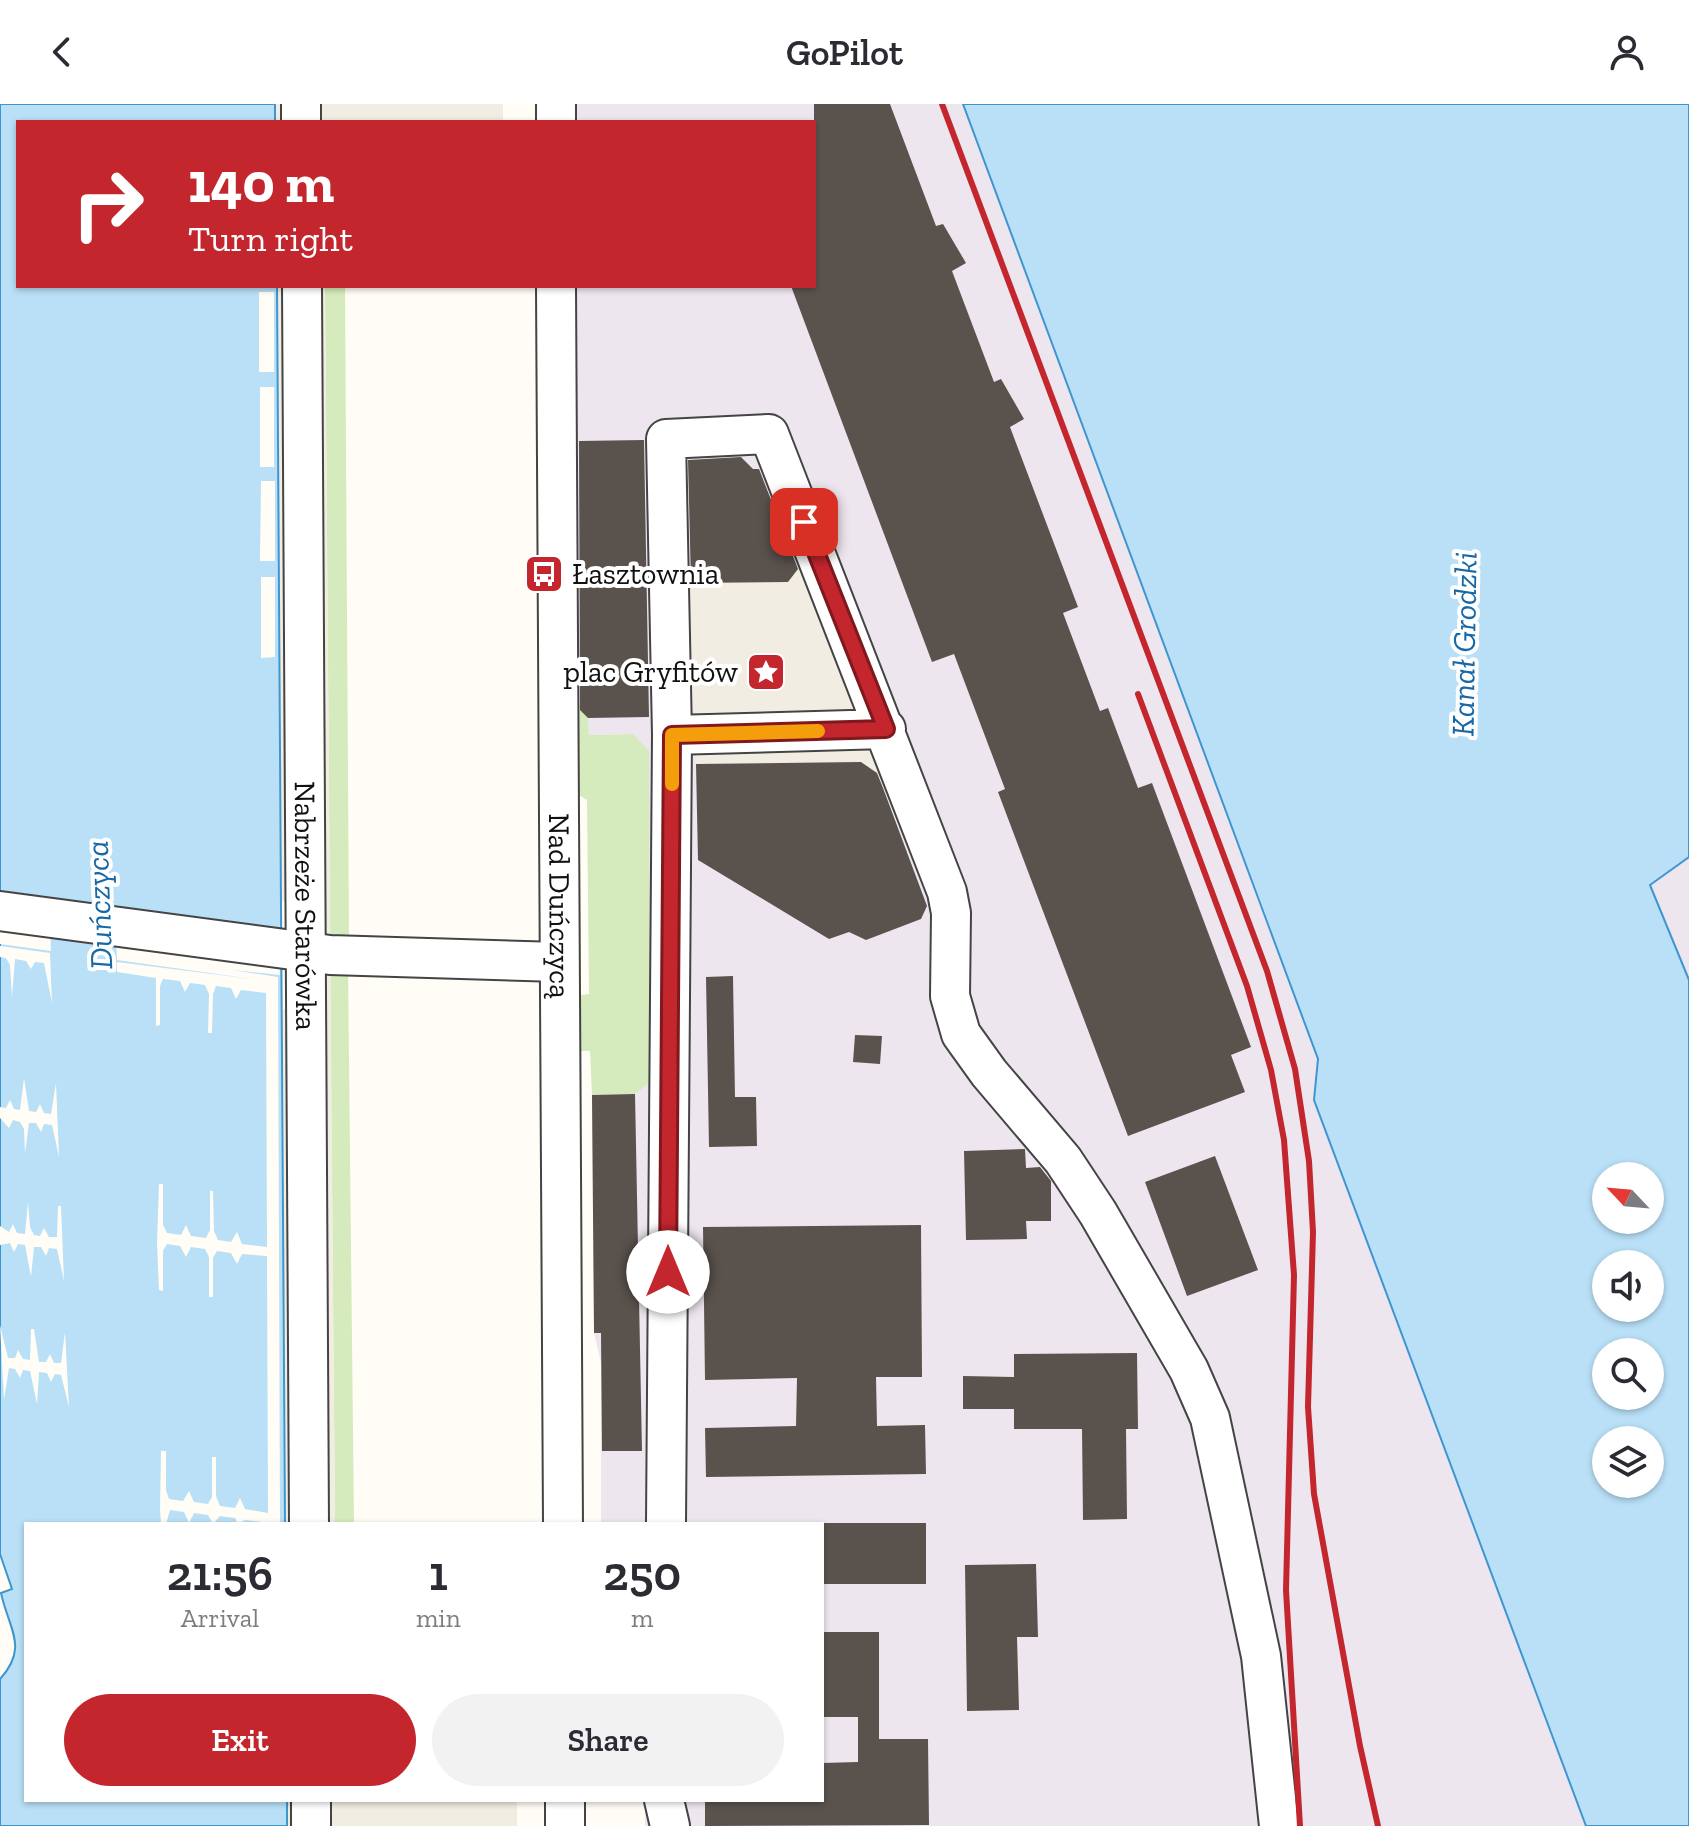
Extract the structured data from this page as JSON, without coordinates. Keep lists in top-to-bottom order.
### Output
{
  "streets": {
    "street": ["Nabrzeże Starówka", "Nad Duńczycą"]
  },
  "water": ["Kanał Grodzki", "Duńczyca"],
  "places": {
    "bus stop": ["Łasztownia"],
    "place": ["plac Gryfitów"]
  },
  "north": "top left",
  "page": {
    "header": "GoPilot",
    "turn": ["140 m", "Turn right"],
    "eta": [
      "21:56",
      "Arrival",
      "1",
      "min",
      "250",
      "m"
    ],
    "buttons": ["Exit", "Share"]
  }
}
